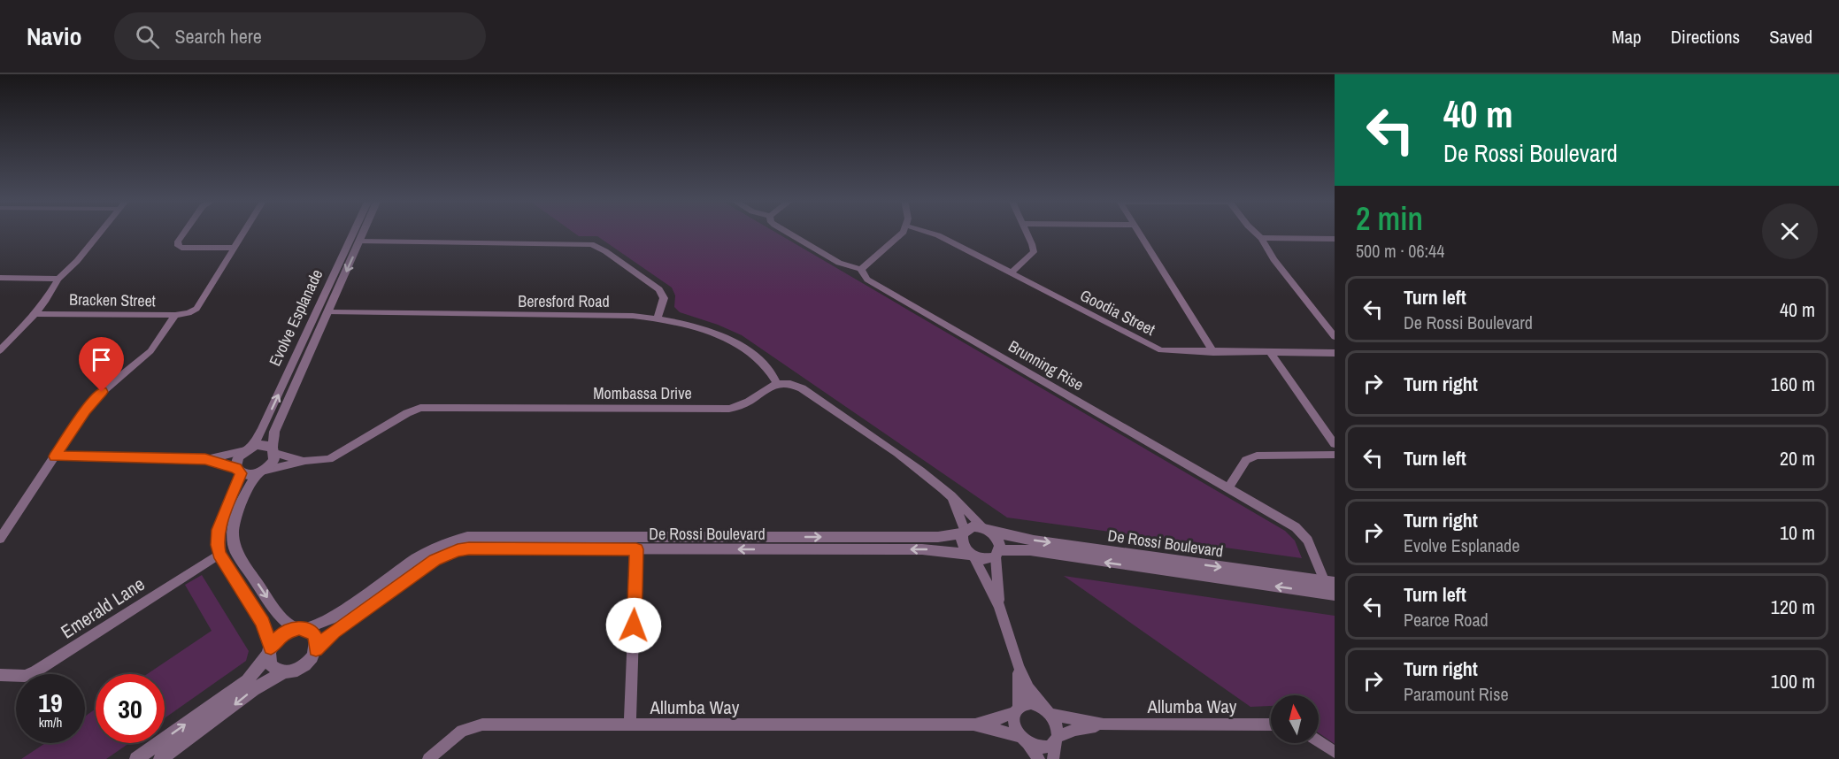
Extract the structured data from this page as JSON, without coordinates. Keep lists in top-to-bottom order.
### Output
{
  "streets": {
    "street": [
      "Bracken Street",
      "Beresford Road",
      "Goodia Street",
      "Evolve Esplanade",
      "Brunning Rise",
      "Mombassa Drive",
      "De Rossi Boulevard",
      "Emerald Lane",
      "Allumba Way"
    ]
  },
  "crossings": [
    ["Beresford Road", "Evolve Esplanade"],
    ["Beresford Road", "Mombassa Drive"],
    ["Evolve Esplanade", "Mombassa Drive"],
    ["Brunning Rise", "De Rossi Boulevard"]
  ],
  "north": "top",
  "page": {
    "header": "Navio",
    "search": "Search here",
    "nav": ["Map", "Directions", "Saved"],
    "turn": ["40 m", "De Rossi Boulevard"],
    "heading": ["2 min", "500 m · 06:44"],
    "list": [
      {
        "name": "Turn left",
        "note": "De Rossi Boulevard",
        "value": "40 m"
      },
      {
        "name": "Turn right",
        "value": "160 m"
      },
      {
        "name": "Turn left",
        "value": "20 m"
      },
      {
        "name": "Turn right",
        "note": "Evolve Esplanade",
        "value": "10 m"
      },
      {
        "name": "Turn left",
        "note": "Pearce Road",
        "value": "120 m"
      },
      {
        "name": "Turn right",
        "note": "Paramount Rise",
        "value": "100 m"
      }
    ],
    "speed": "19 km/h",
    "limit": "30"
  }
}
